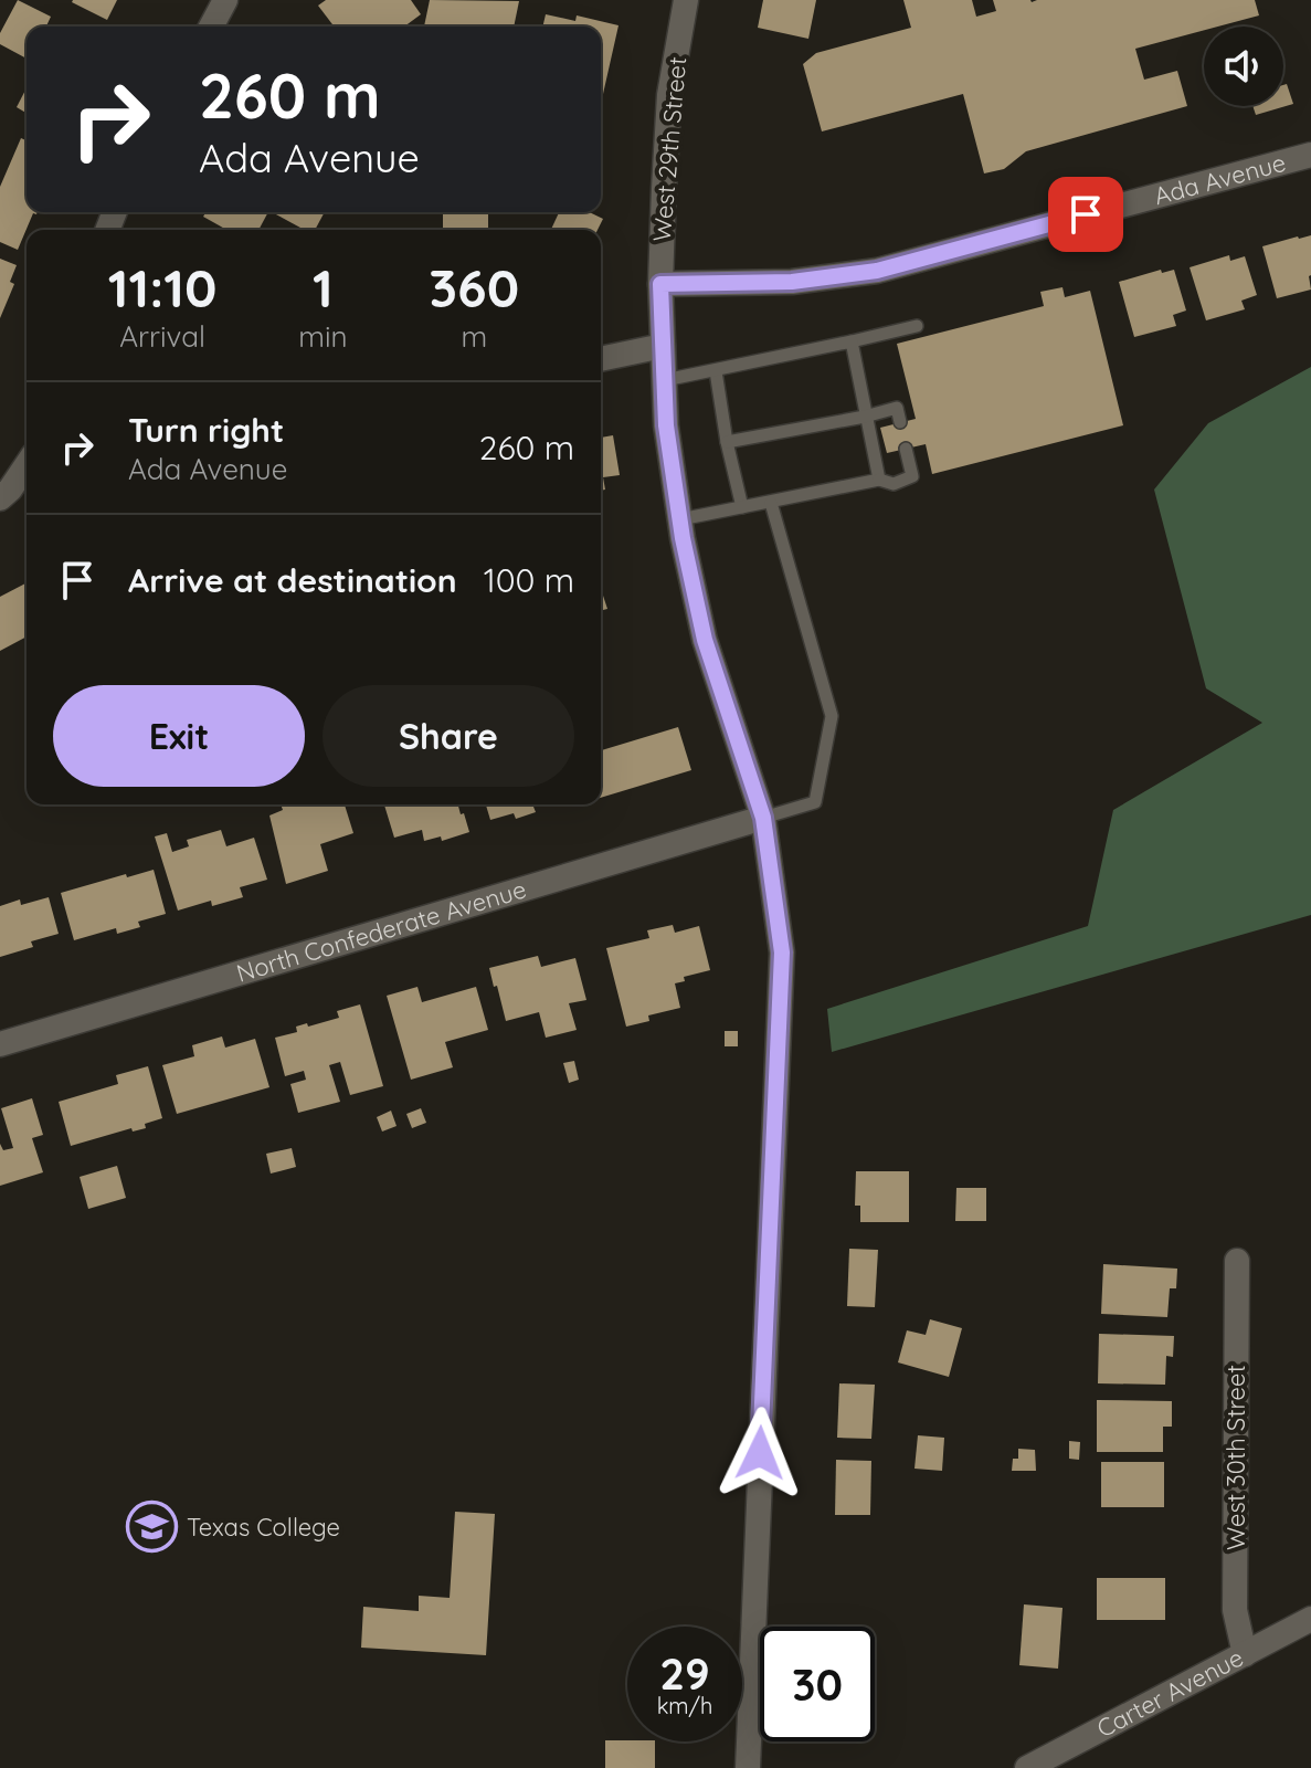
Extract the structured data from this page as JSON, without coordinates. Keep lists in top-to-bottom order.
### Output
{
  "streets": {
    "street": [
      "West 29th Street",
      "Ada Avenue",
      "North Confederate Avenue",
      "West 30th Street",
      "Carter Avenue"
    ]
  },
  "crossings": [
    ["West 29th Street", "Ada Avenue"],
    ["West 29th Street", "North Confederate Avenue"],
    ["West 30th Street", "Carter Avenue"]
  ],
  "places": {
    "school or university": ["Texas College"]
  },
  "page": {
    "turn": ["260 m", "Ada Avenue"],
    "eta": [
      "11:10",
      "Arrival",
      "1",
      "min",
      "360",
      "m"
    ],
    "list": [
      {
        "name": "Turn right",
        "note": "Ada Avenue",
        "value": "260 m"
      },
      {
        "name": "Arrive at destination",
        "value": "100 m"
      }
    ],
    "buttons": ["Exit", "Share"],
    "speed": "29 km/h",
    "limit": "30"
  }
}
